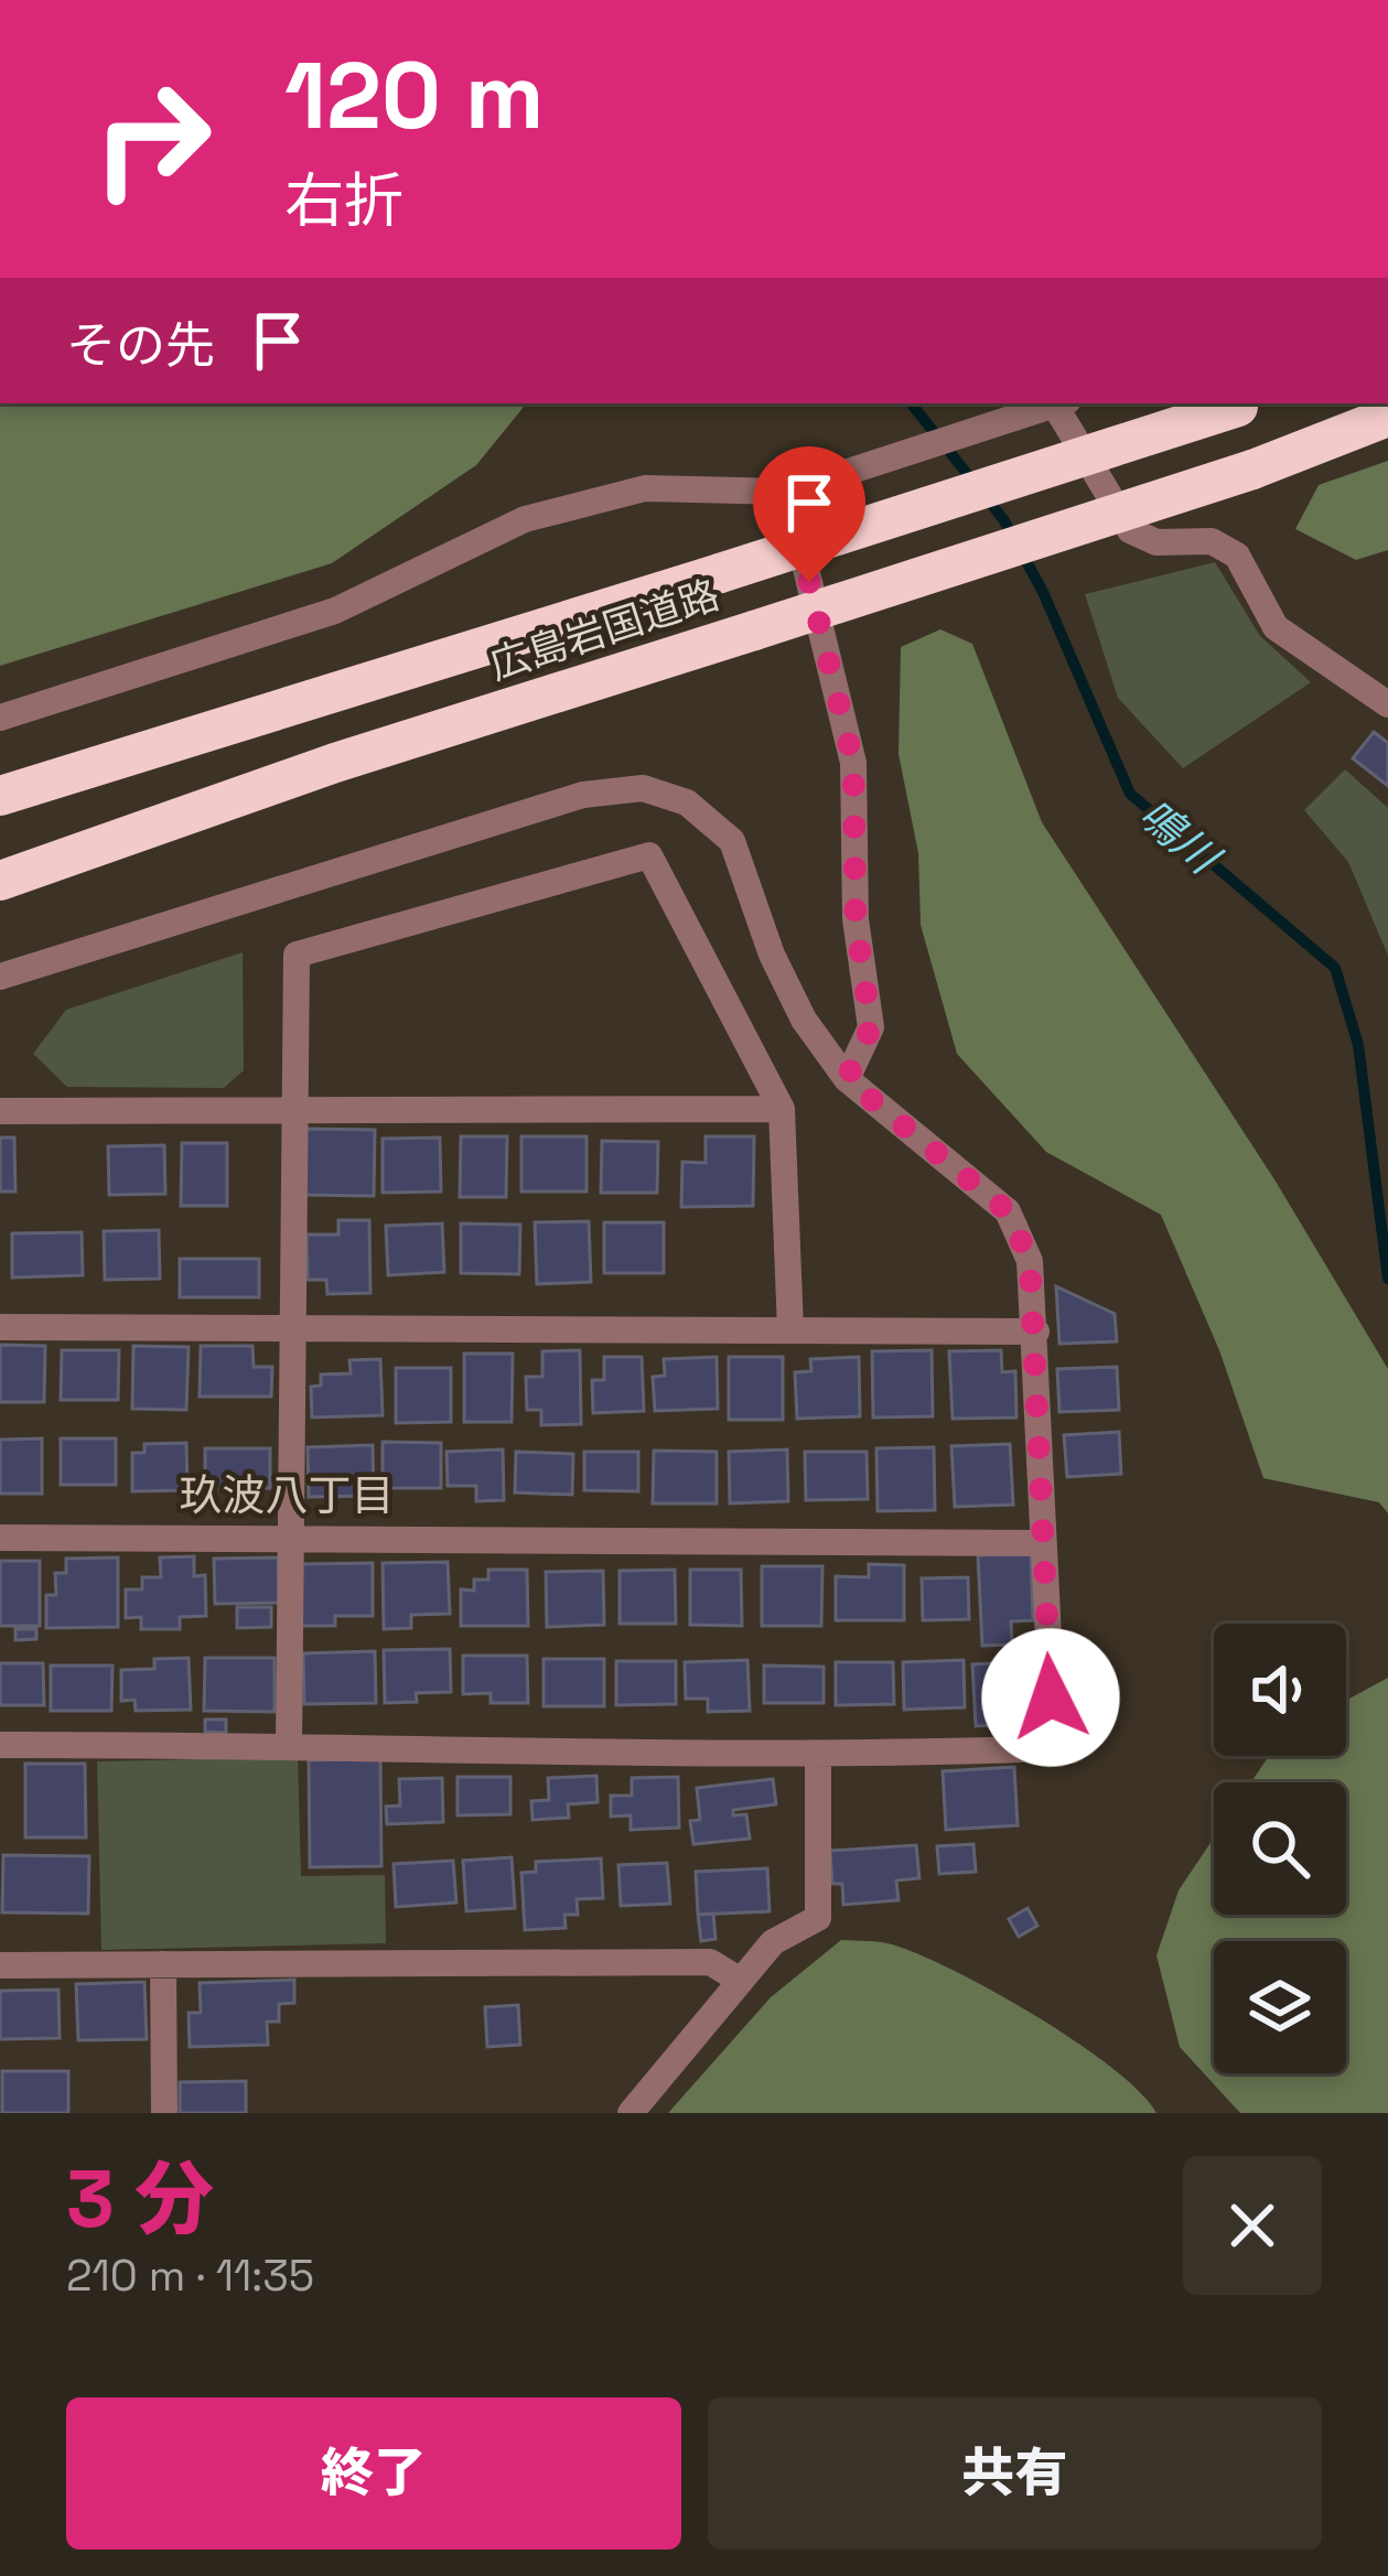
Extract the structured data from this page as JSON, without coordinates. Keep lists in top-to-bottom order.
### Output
{
  "streets": {
    "highway": ["広島岩国道路"]
  },
  "districts": ["玖波八丁目"],
  "water": ["鳴川"],
  "page": {
    "turn": ["120 m", "右折"],
    "then": "その先",
    "heading": ["3 分", "210 m · 11:35"],
    "buttons": ["終了", "共有"]
  }
}
